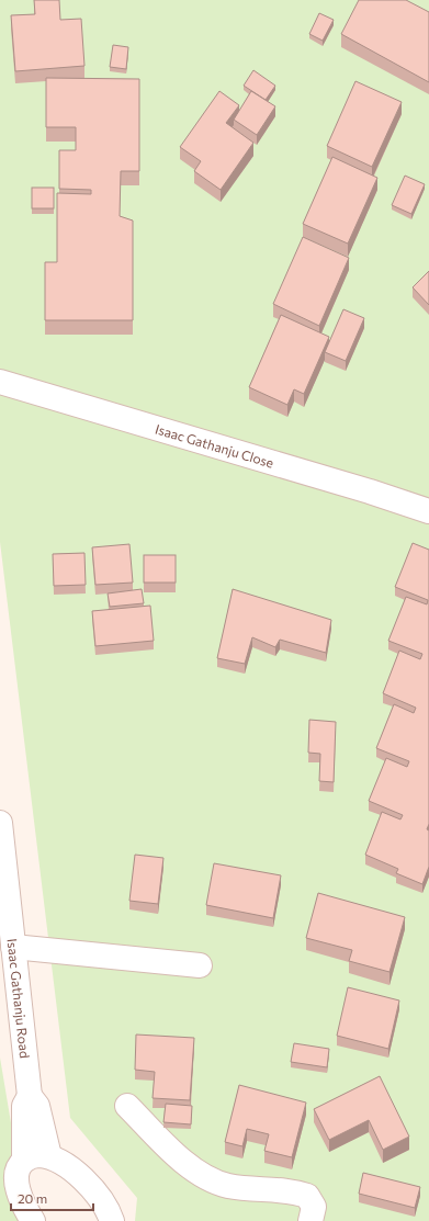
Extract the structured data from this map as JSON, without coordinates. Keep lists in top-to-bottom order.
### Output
{
  "streets": {
    "street": ["Isaac Gathanju Close", "Isaac Gathanju Road"]
  },
  "scale_bar": "20 m"
}
